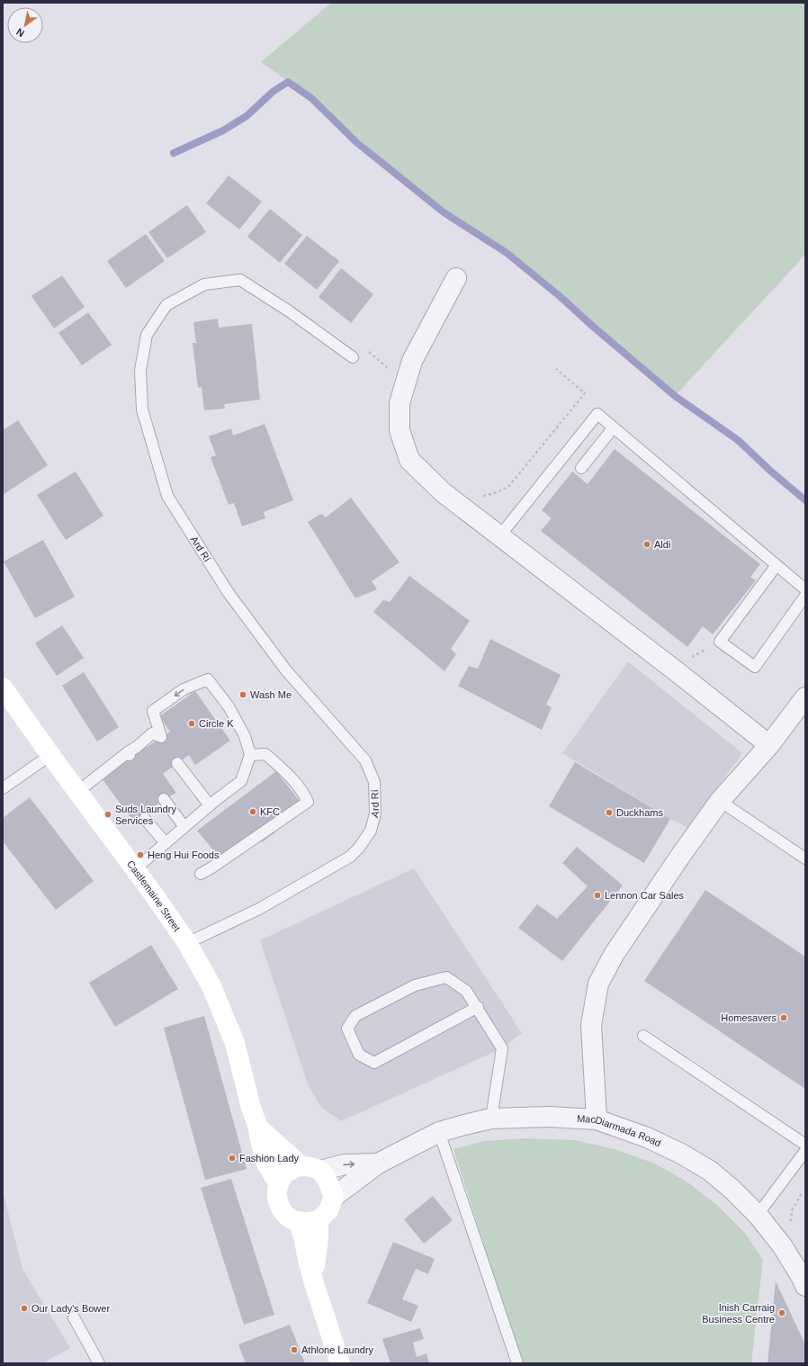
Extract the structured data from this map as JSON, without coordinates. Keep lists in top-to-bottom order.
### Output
{
  "streets": {
    "main road": ["Castlemaine Street"],
    "street": ["MacDiarmada Road"],
    "lane": ["Ard Rí"]
  },
  "crossings": [
    ["Ard Rí", "Castlemaine Street"],
    ["Castlemaine Street", "MacDiarmada Road"]
  ],
  "places": [
    "Aldi",
    "Wash Me",
    "Circle K",
    "KFC",
    "Duckhams",
    "Suds Laundry Services",
    "Heng Hui Foods",
    "Lennon Car Sales",
    "Homesavers",
    "Fashion Lady",
    "Our Lady's Bower",
    "Inish Carraig Business Centre",
    "Athlone Laundry"
  ],
  "north": "bottom left"
}
